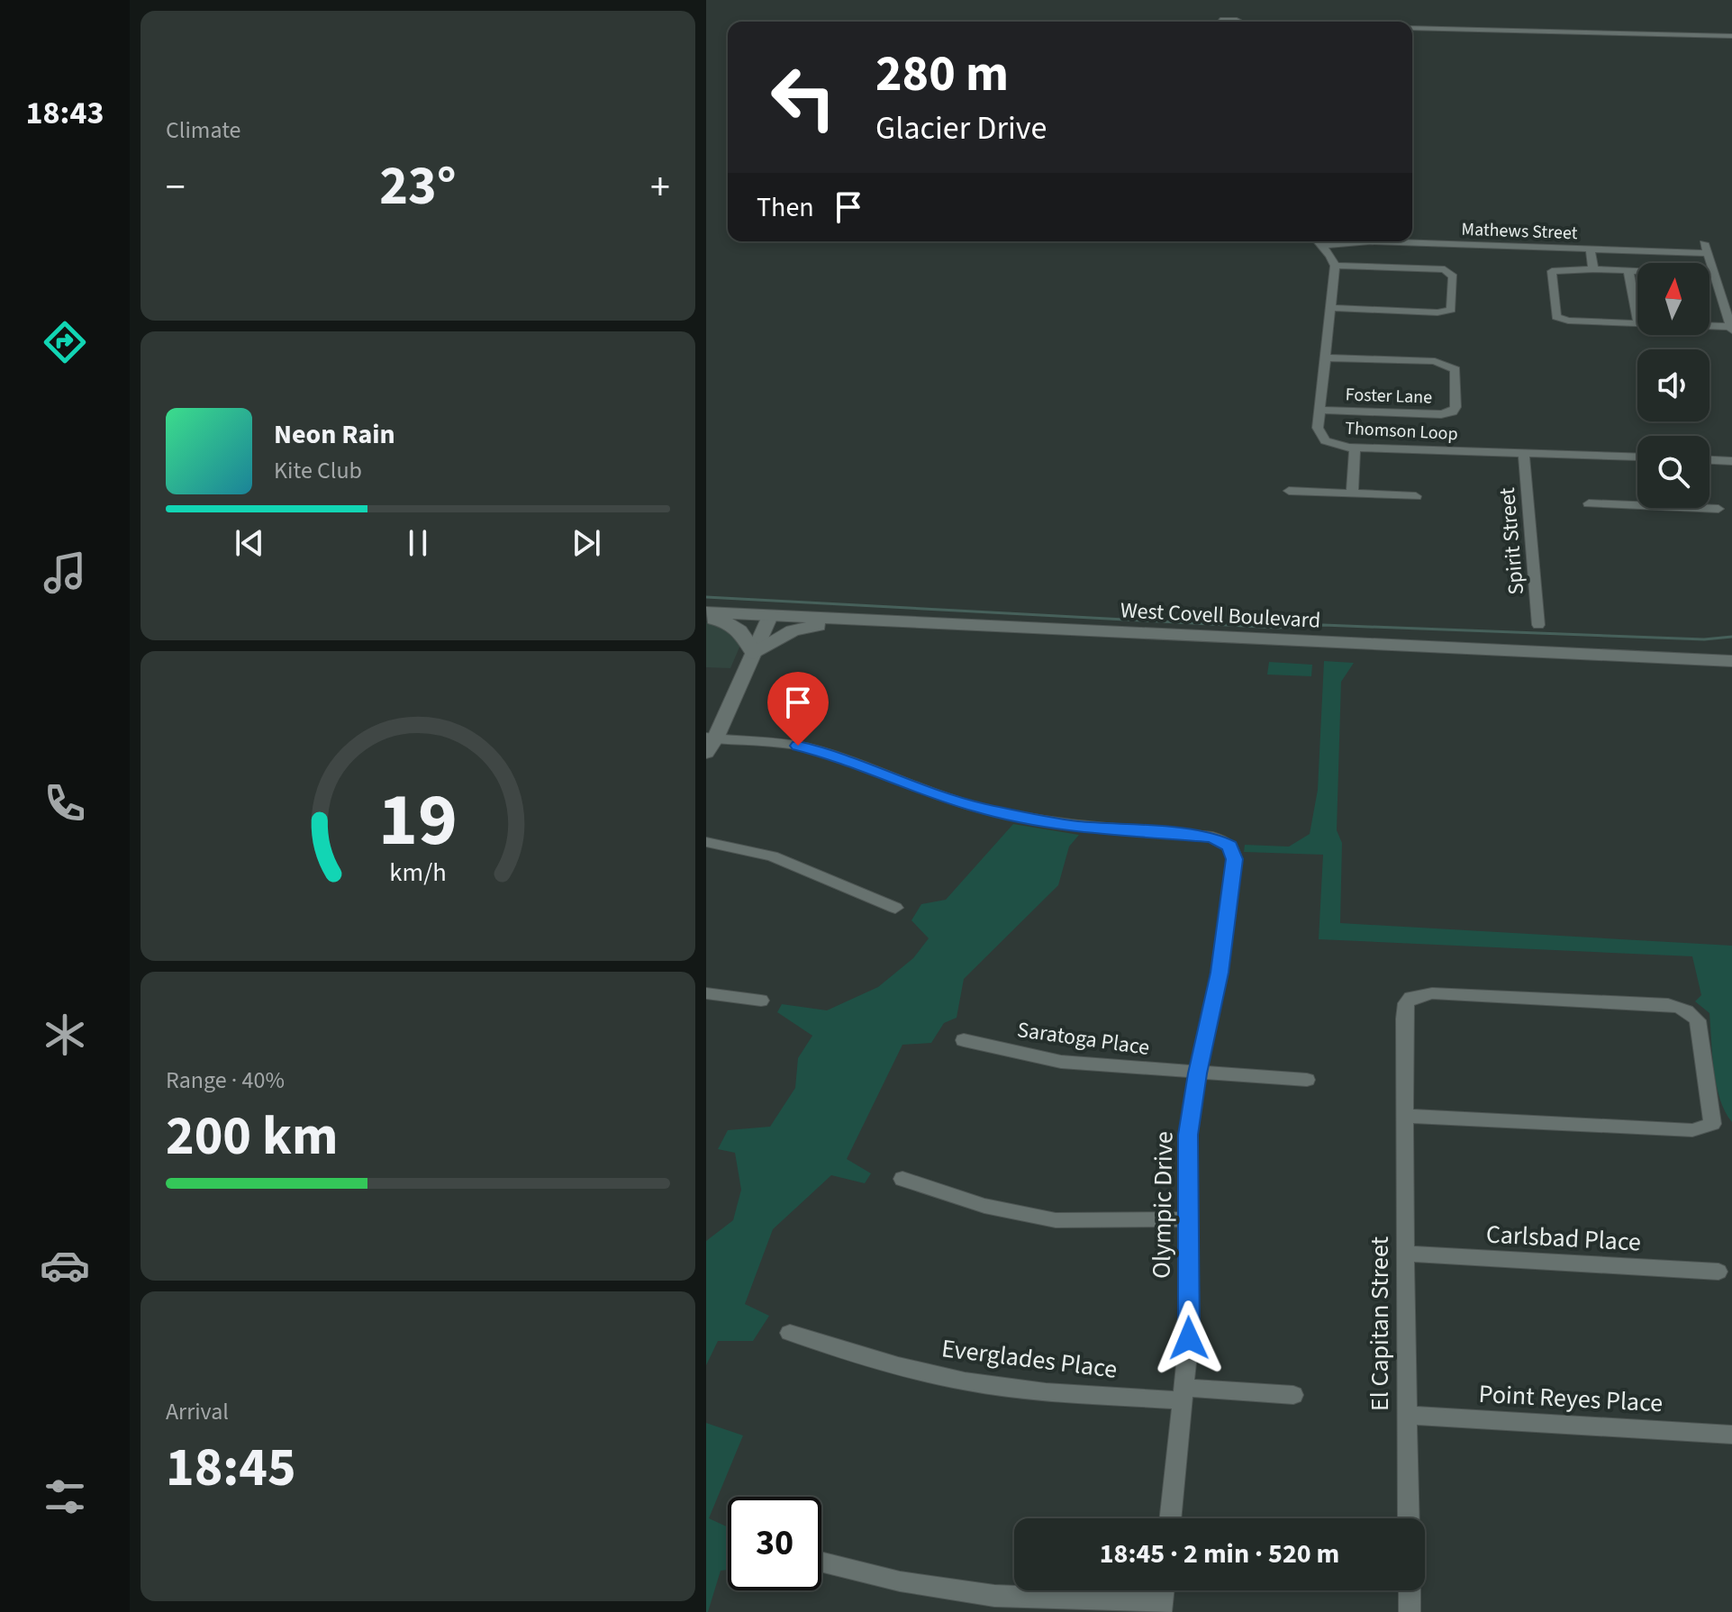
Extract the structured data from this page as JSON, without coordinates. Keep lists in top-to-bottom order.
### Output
{
  "streets": {
    "main road": ["West Covell Boulevard"],
    "street": [
      "Mathews Street",
      "Foster Lane",
      "Thomson Loop",
      "Spirit Street",
      "Saratoga Place",
      "Olympic Drive",
      "Carlsbad Place",
      "El Capitan Street",
      "Everglades Place",
      "Point Reyes Place"
    ]
  },
  "crossings": [
    ["Foster Lane", "Thomson Loop"],
    ["Thomson Loop", "Spirit Street"],
    ["Saratoga Place", "Olympic Drive"],
    ["Olympic Drive", "Everglades Place"],
    ["Carlsbad Place", "El Capitan Street"],
    ["El Capitan Street", "Point Reyes Place"]
  ],
  "north": "top",
  "page": {
    "tabs": "18:43",
    "tile": [
      "Climate",
      ["Range · 40%", "200 km"],
      ["Arrival", "18:45"]
    ],
    "turn": ["280 m", "Glacier Drive"],
    "heat": ["−", "23°", "+"],
    "then": "Then",
    "song": ["Neon Rain", "Kite Club"],
    "limit": "30",
    "trip": "18:45 · 2 min · 520 m",
    "gauge": ["19", "km/h"]
  }
}
